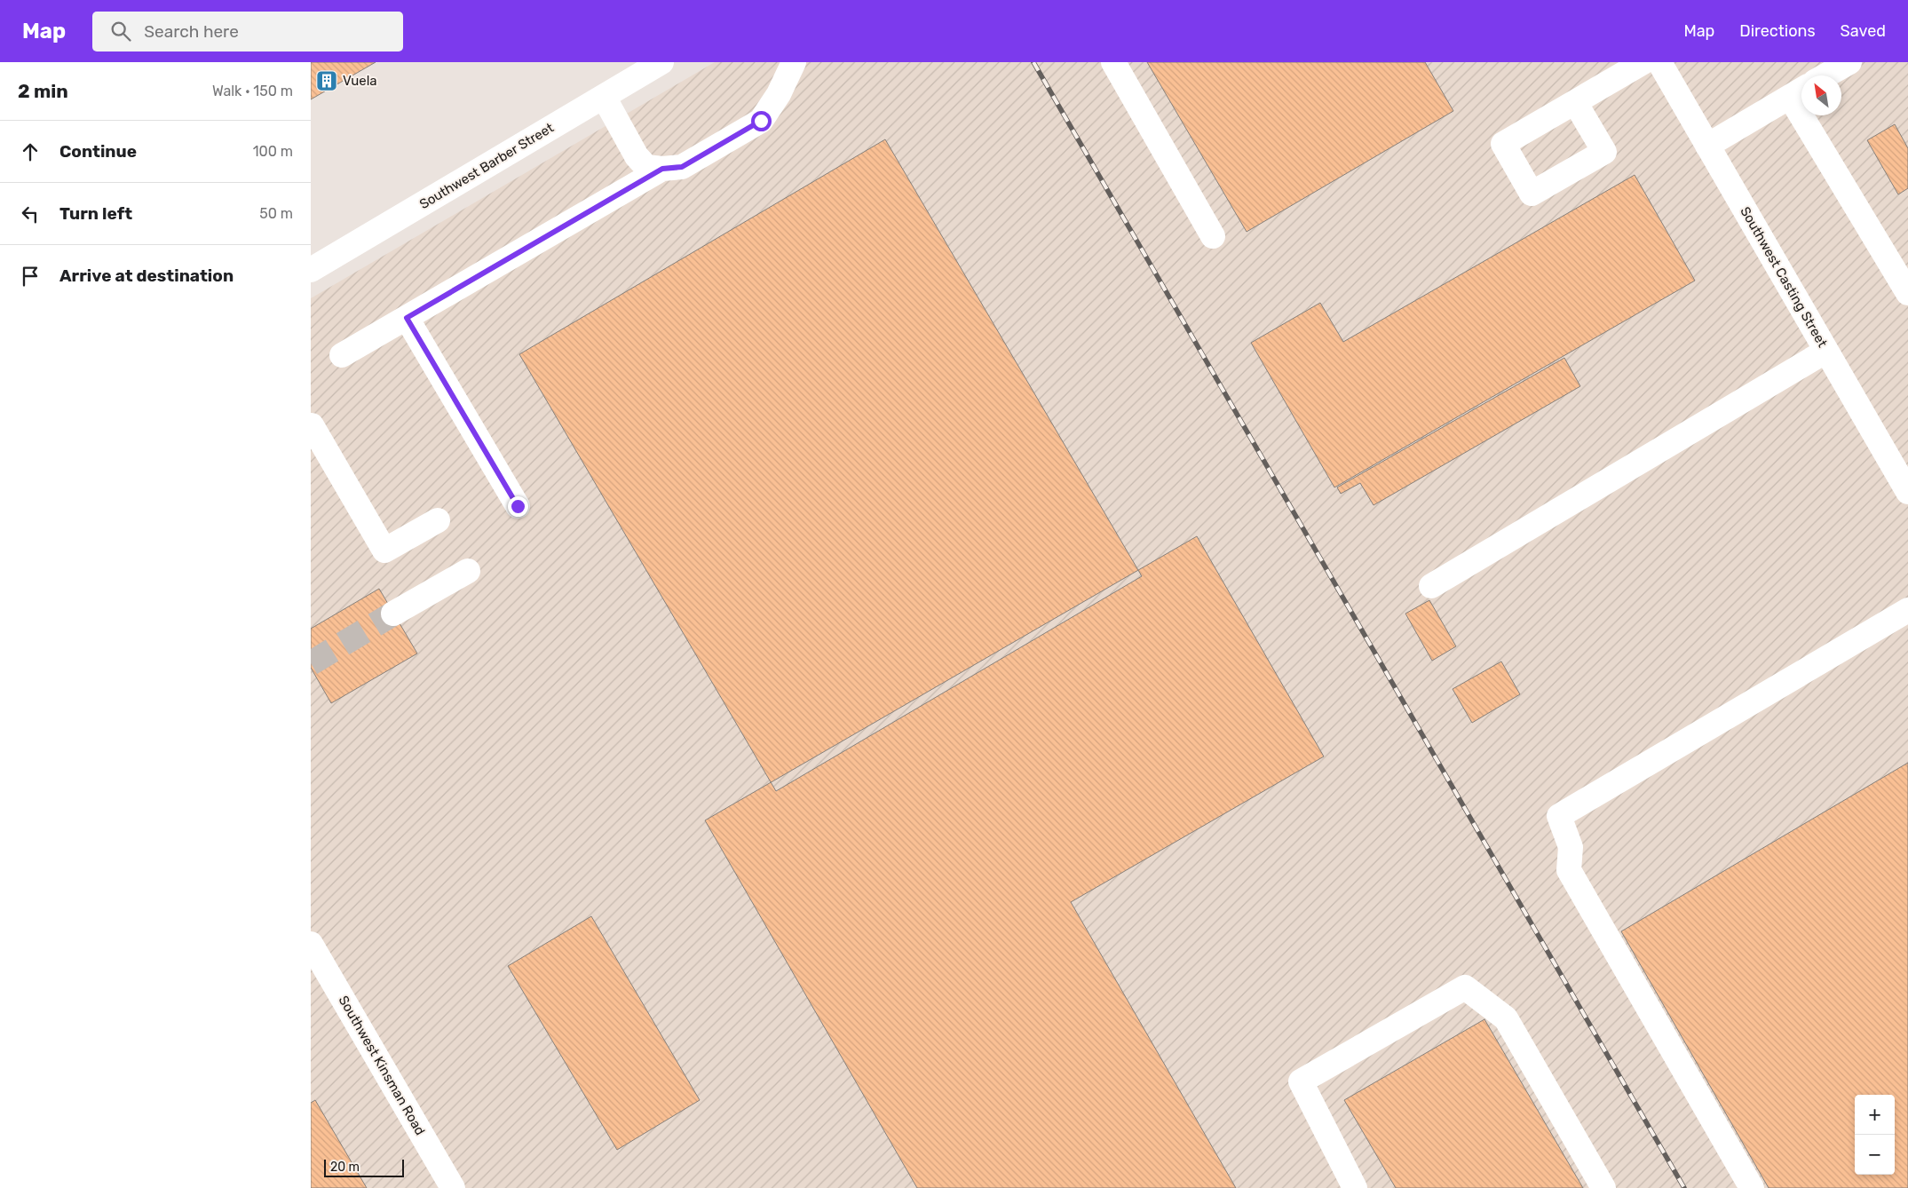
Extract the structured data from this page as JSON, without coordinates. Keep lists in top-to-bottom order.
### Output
{
  "streets": {
    "street": ["Southwest Barber Street", "Southwest Casting Street", "Southwest Kinsman Road"]
  },
  "places": {
    "building": ["Vuela"]
  },
  "scale_bar": "20 m",
  "north": "top left",
  "page": {
    "header": "Map",
    "search": "Search here",
    "nav": ["Map", "Directions", "Saved"],
    "heading": ["2 min", "Walk · 150 m"],
    "list": [
      ["Continue", "100 m"],
      ["Turn left", "50 m"],
      "Arrive at destination"
    ],
    "map_buttons": ["+", "−"],
    "scale": "20 m"
  }
}
